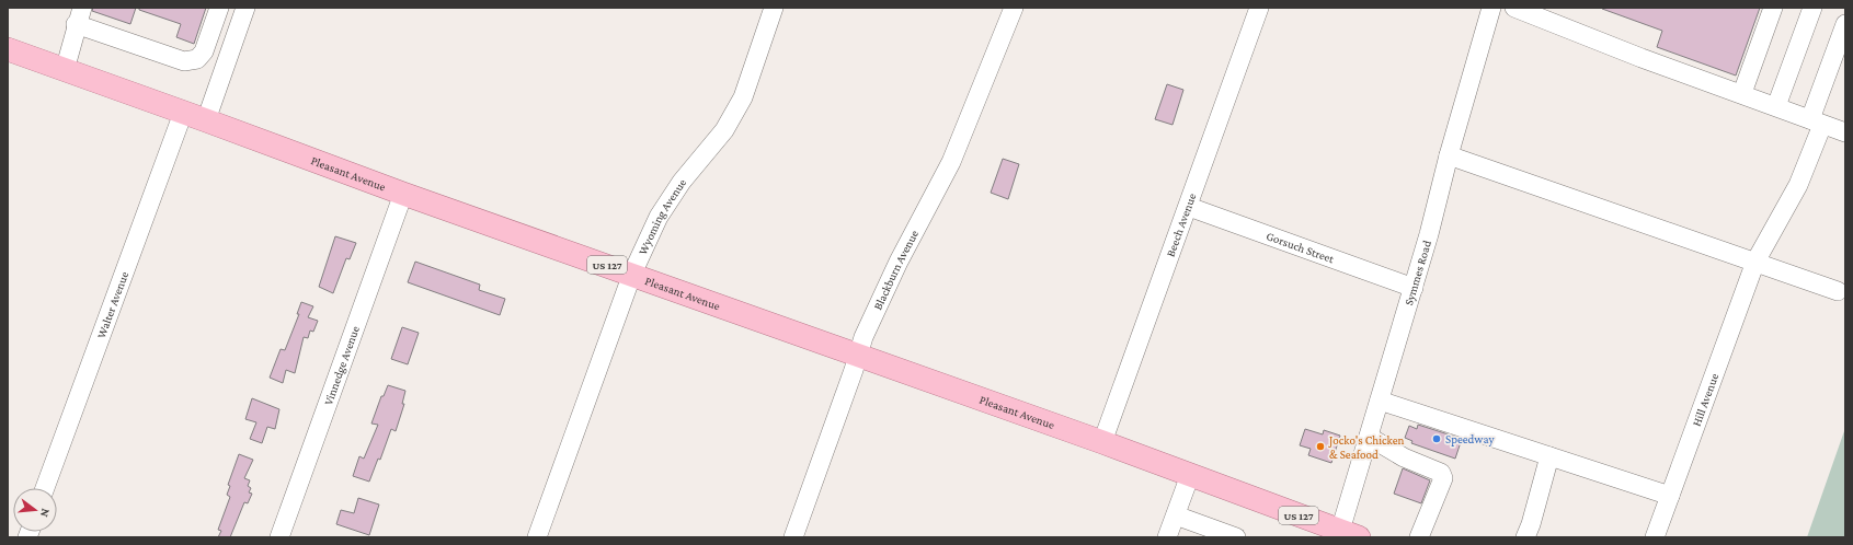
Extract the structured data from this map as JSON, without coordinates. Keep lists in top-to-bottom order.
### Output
{
  "streets": {
    "main road": ["Pleasant Avenue", "US 127"],
    "street": [
      "Wyoming Avenue",
      "Beech Avenue",
      "Gorsuch Street",
      "Blackburn Avenue",
      "Symmes Road",
      "Walter Avenue",
      "Vinnedge Avenue",
      "Hill Avenue"
    ]
  },
  "crossings": [
    ["Pleasant Avenue", "Wyoming Avenue"],
    ["Pleasant Avenue", "Beech Avenue"],
    ["Pleasant Avenue", "Blackburn Avenue"],
    ["Pleasant Avenue", "Symmes Road"],
    ["Pleasant Avenue", "Walter Avenue"],
    ["Pleasant Avenue", "Vinnedge Avenue"],
    ["Beech Avenue", "Gorsuch Street"],
    ["Gorsuch Street", "Symmes Road"]
  ],
  "places": ["Speedway", "Jocko's Chicken & Seafood"],
  "north": "right"
}
